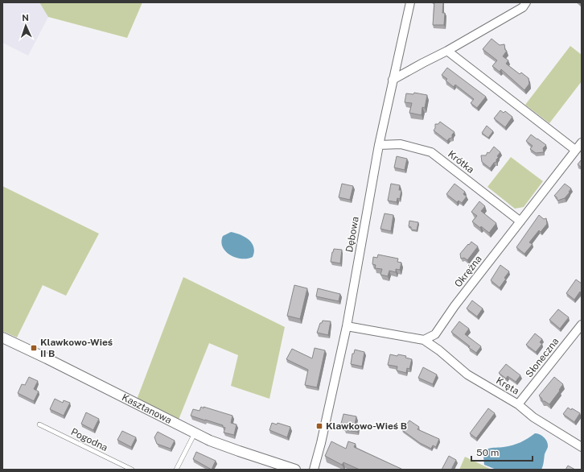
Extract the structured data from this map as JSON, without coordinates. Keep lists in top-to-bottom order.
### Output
{
  "streets": {
    "street": [
      "Krótka",
      "Dębowa",
      "Okrężna",
      "Słoneczna",
      "Kręta",
      "Kasztanowa"
    ],
    "lane": ["Pogodna"]
  },
  "crossings": [
    ["Krótka", "Dębowa"],
    ["Krótka", "Okrężna"],
    ["Okrężna", "Kręta"],
    ["Słoneczna", "Kręta"]
  ],
  "places": {
    "transit": ["Klawkowo-Wieś II B", "Klawkowo-Wieś B"]
  },
  "scale_bar": "50 m",
  "north": "top"
}
